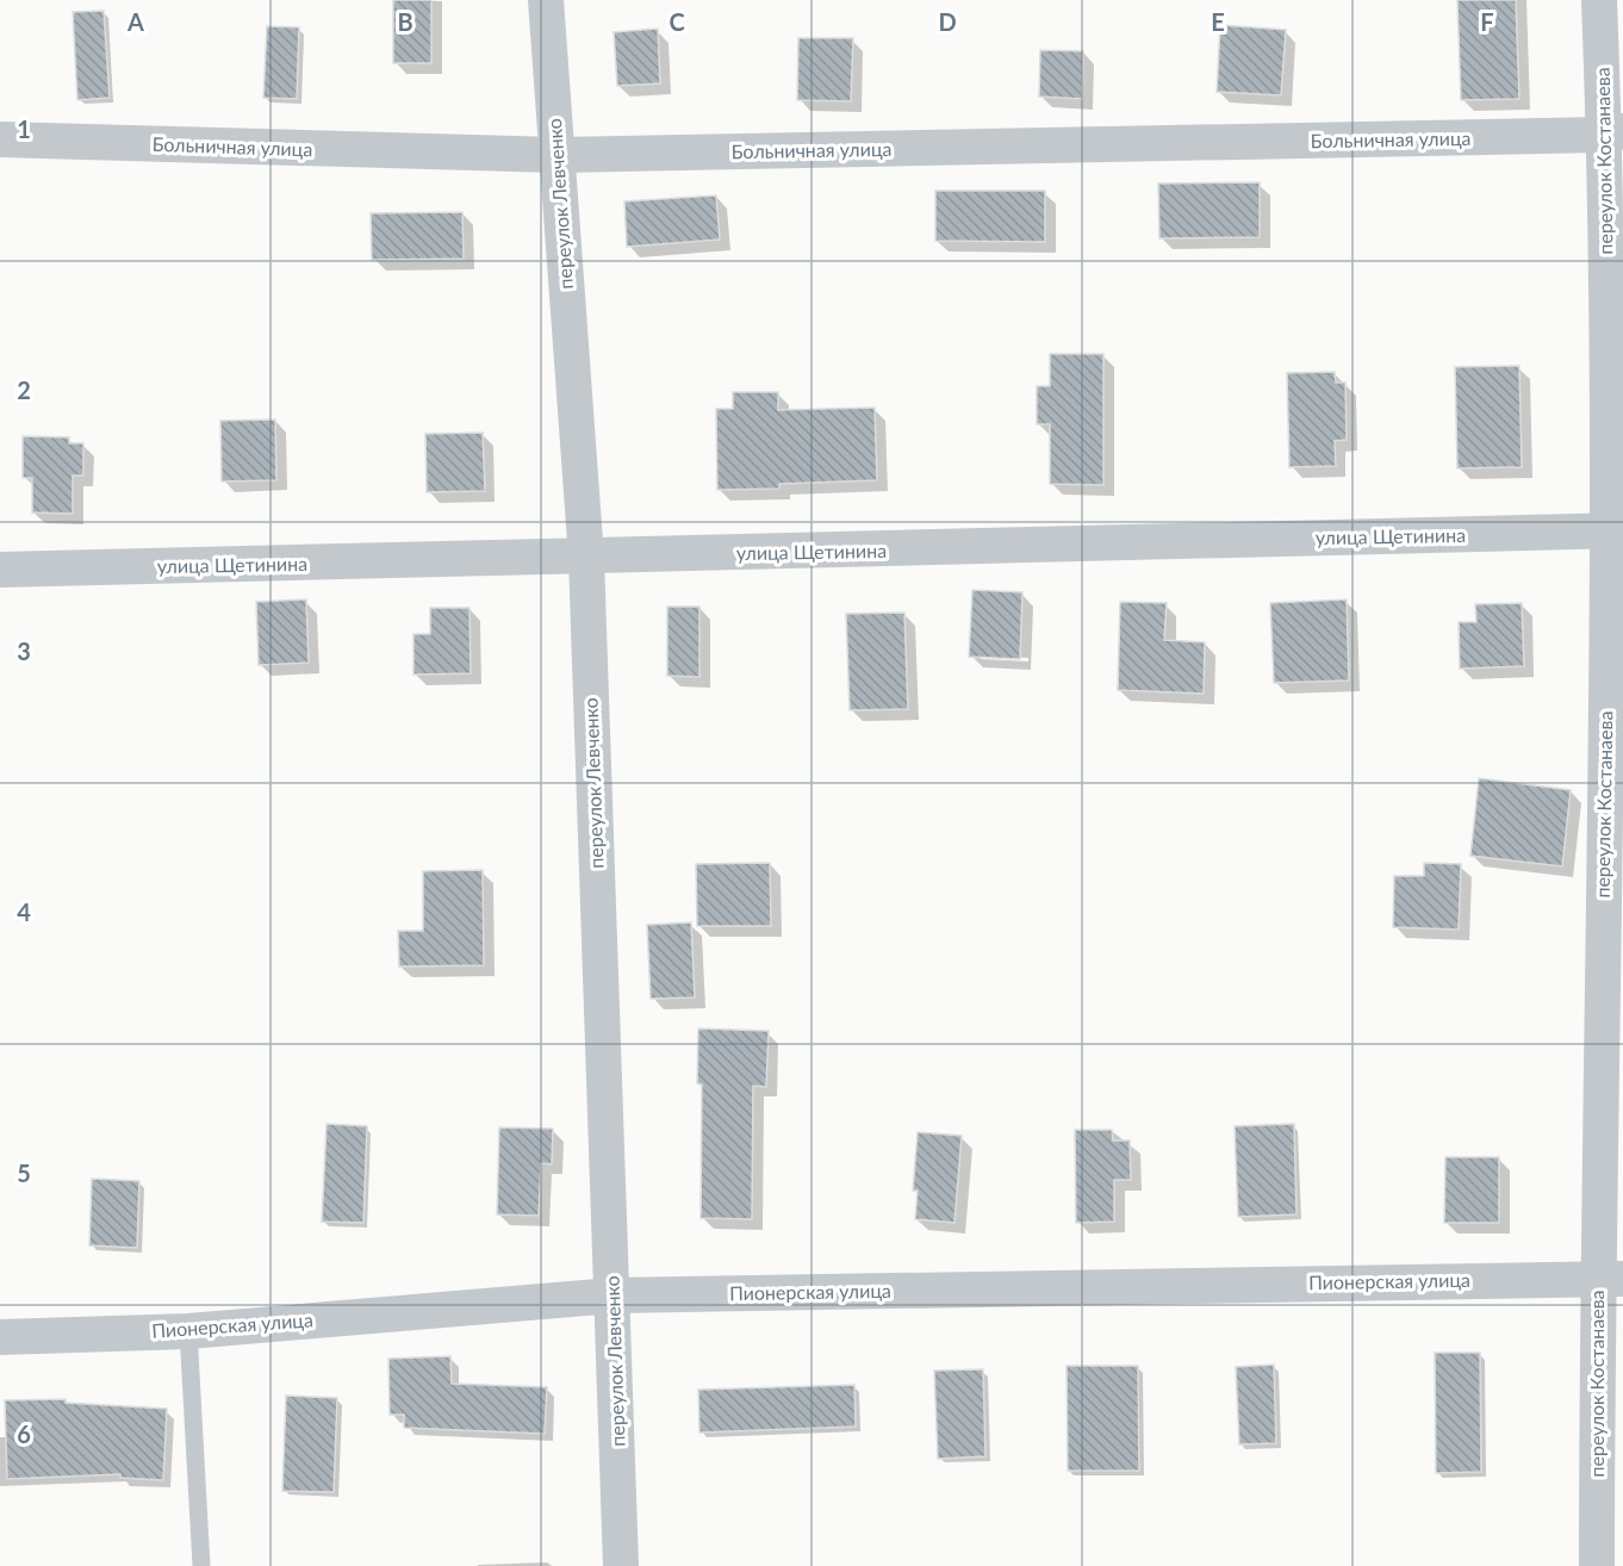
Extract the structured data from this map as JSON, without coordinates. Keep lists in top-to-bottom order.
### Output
{
  "streets": {
    "street": [
      "Больничная улица",
      "переулок Костанаева",
      "переулок Левченко",
      "улица Щетинина",
      "Пионерская улица"
    ]
  },
  "crossings": [
    ["Больничная улица", "переулок Костанаева"],
    ["Больничная улица", "переулок Левченко"],
    ["переулок Костанаева", "улица Щетинина"],
    ["переулок Костанаева", "Пионерская улица"],
    ["переулок Левченко", "улица Щетинина"],
    ["переулок Левченко", "Пионерская улица"]
  ],
  "grid": {
    "columns": [
      "A",
      "B",
      "C",
      "D",
      "E",
      "F"
    ],
    "rows": [
      "1",
      "2",
      "3",
      "4",
      "5",
      "6"
    ]
  }
}
